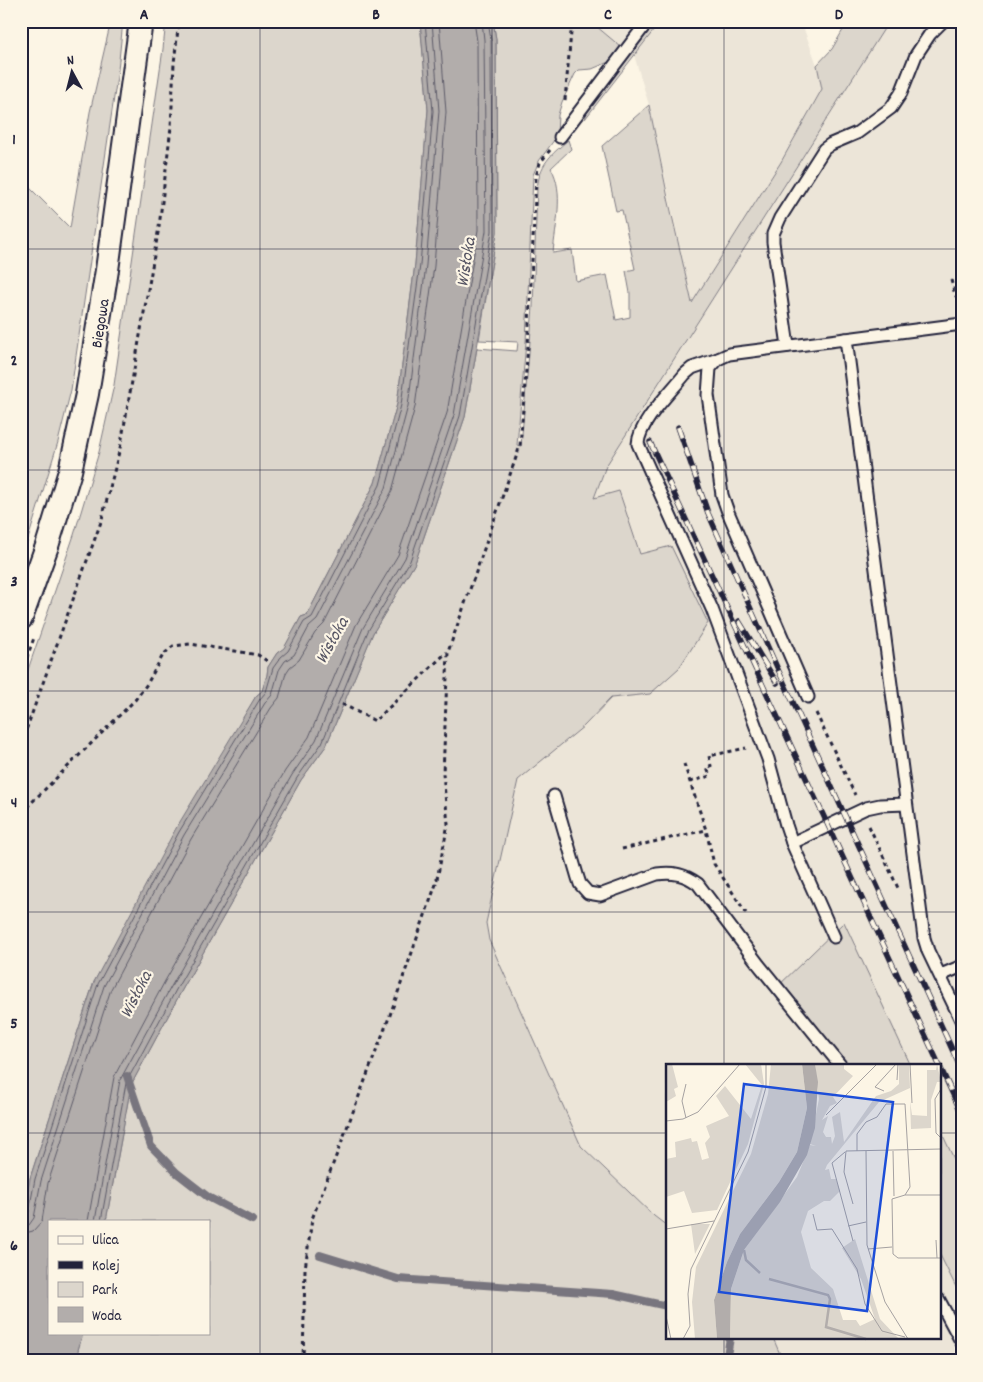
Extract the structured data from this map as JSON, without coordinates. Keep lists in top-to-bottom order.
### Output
{
  "streets": {
    "street": ["Biegowa"]
  },
  "water": ["Wisłoka"],
  "legend": [
    "Ulica",
    "Kolej",
    "Park",
    "Woda"
  ],
  "north": "top",
  "grid": {
    "columns": [
      "A",
      "B",
      "C",
      "D"
    ],
    "rows": [
      "1",
      "2",
      "3",
      "4",
      "5",
      "6"
    ]
  }
}
